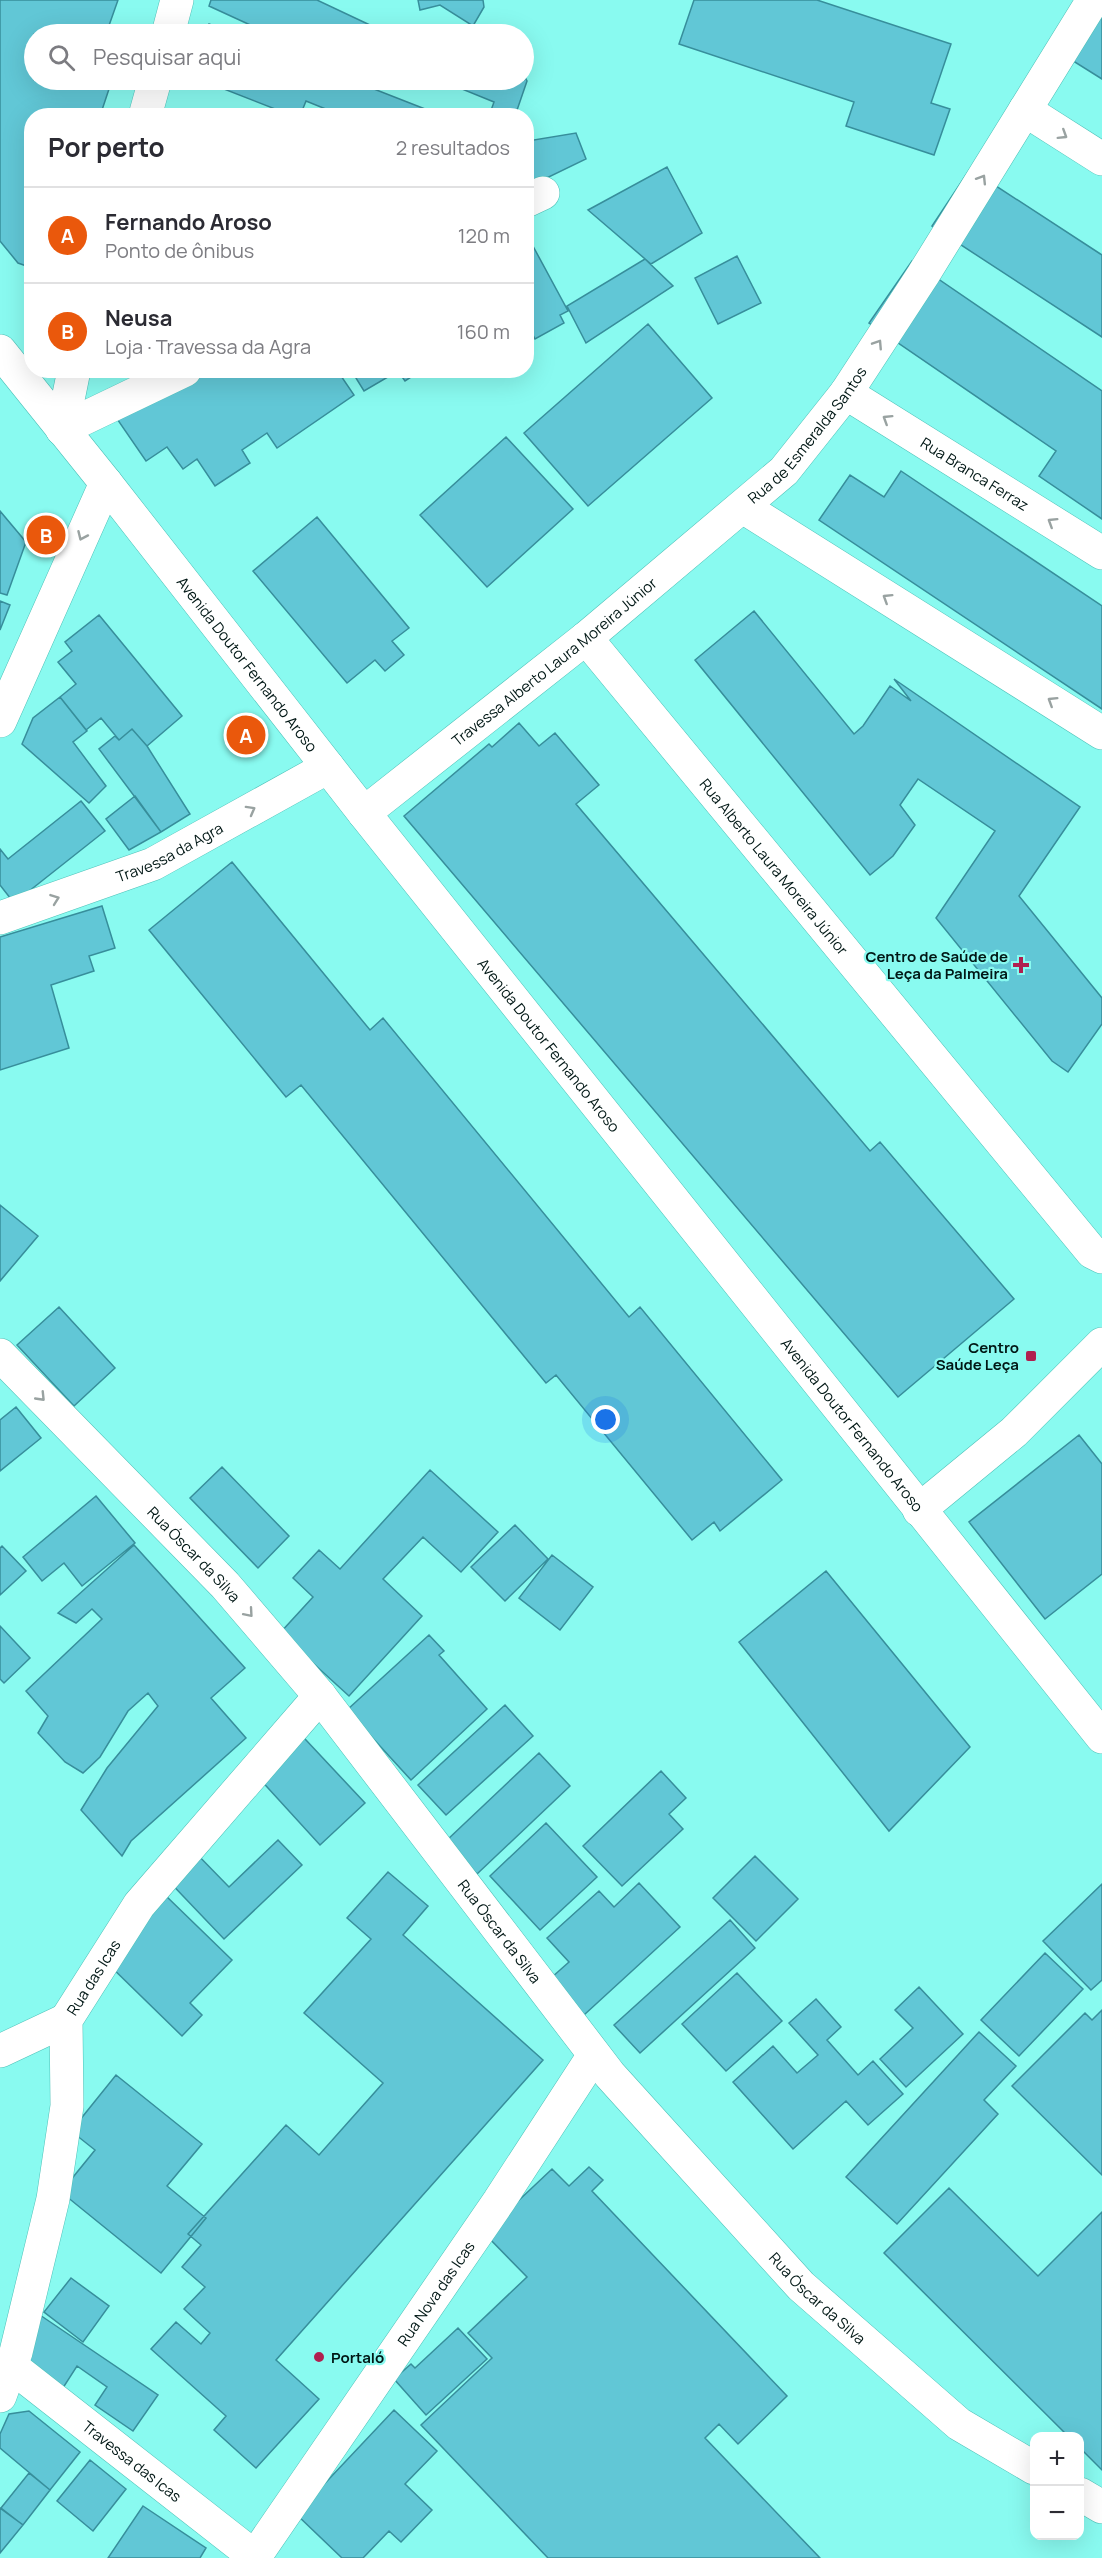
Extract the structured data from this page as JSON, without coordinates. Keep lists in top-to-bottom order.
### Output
{
  "streets": {
    "street": [
      "Rua de Esmeralda Santos",
      "Rua Branca Ferraz",
      "Travessa Alberto Laura Moreira Júnior",
      "Avenida Doutor Fernando Aroso",
      "Travessa da Agra",
      "Rua Alberto Laura Moreira Júnior",
      "Rua Óscar da Silva",
      "Rua das Icas",
      "Rua Nova das Icas",
      "Travessa das Icas"
    ]
  },
  "crossings": [
    ["Rua de Esmeralda Santos", "Rua Branca Ferraz"],
    ["Rua de Esmeralda Santos", "Travessa Alberto Laura Moreira Júnior"],
    ["Travessa Alberto Laura Moreira Júnior", "Avenida Doutor Fernando Aroso"],
    ["Travessa Alberto Laura Moreira Júnior", "Rua Alberto Laura Moreira Júnior"],
    ["Avenida Doutor Fernando Aroso", "Travessa da Agra"],
    ["Rua Óscar da Silva", "Rua das Icas"],
    ["Rua Óscar da Silva", "Rua Nova das Icas"],
    ["Rua das Icas", "Travessa das Icas"],
    ["Rua Nova das Icas", "Travessa das Icas"]
  ],
  "one_way": ["Rua Branca Ferraz", "Travessa da Agra"],
  "places": {
    "health": ["Centro de Saúde de Leça da Palmeira"],
    "transit": ["Centro Saúde Leça"],
    "other": ["Portaló"]
  },
  "page": {
    "search": "Pesquisar aqui",
    "heading": ["Por perto", "2 resultados"],
    "list": [
      {
        "mark": "A",
        "name": "Fernando Aroso",
        "note": "Ponto de ônibus",
        "value": "120 m"
      },
      {
        "mark": "B",
        "name": "Neusa",
        "note": "Loja · Travessa da Agra",
        "value": "160 m"
      }
    ],
    "pins": ["B", "A"],
    "map_buttons": ["+", "−"]
  }
}
